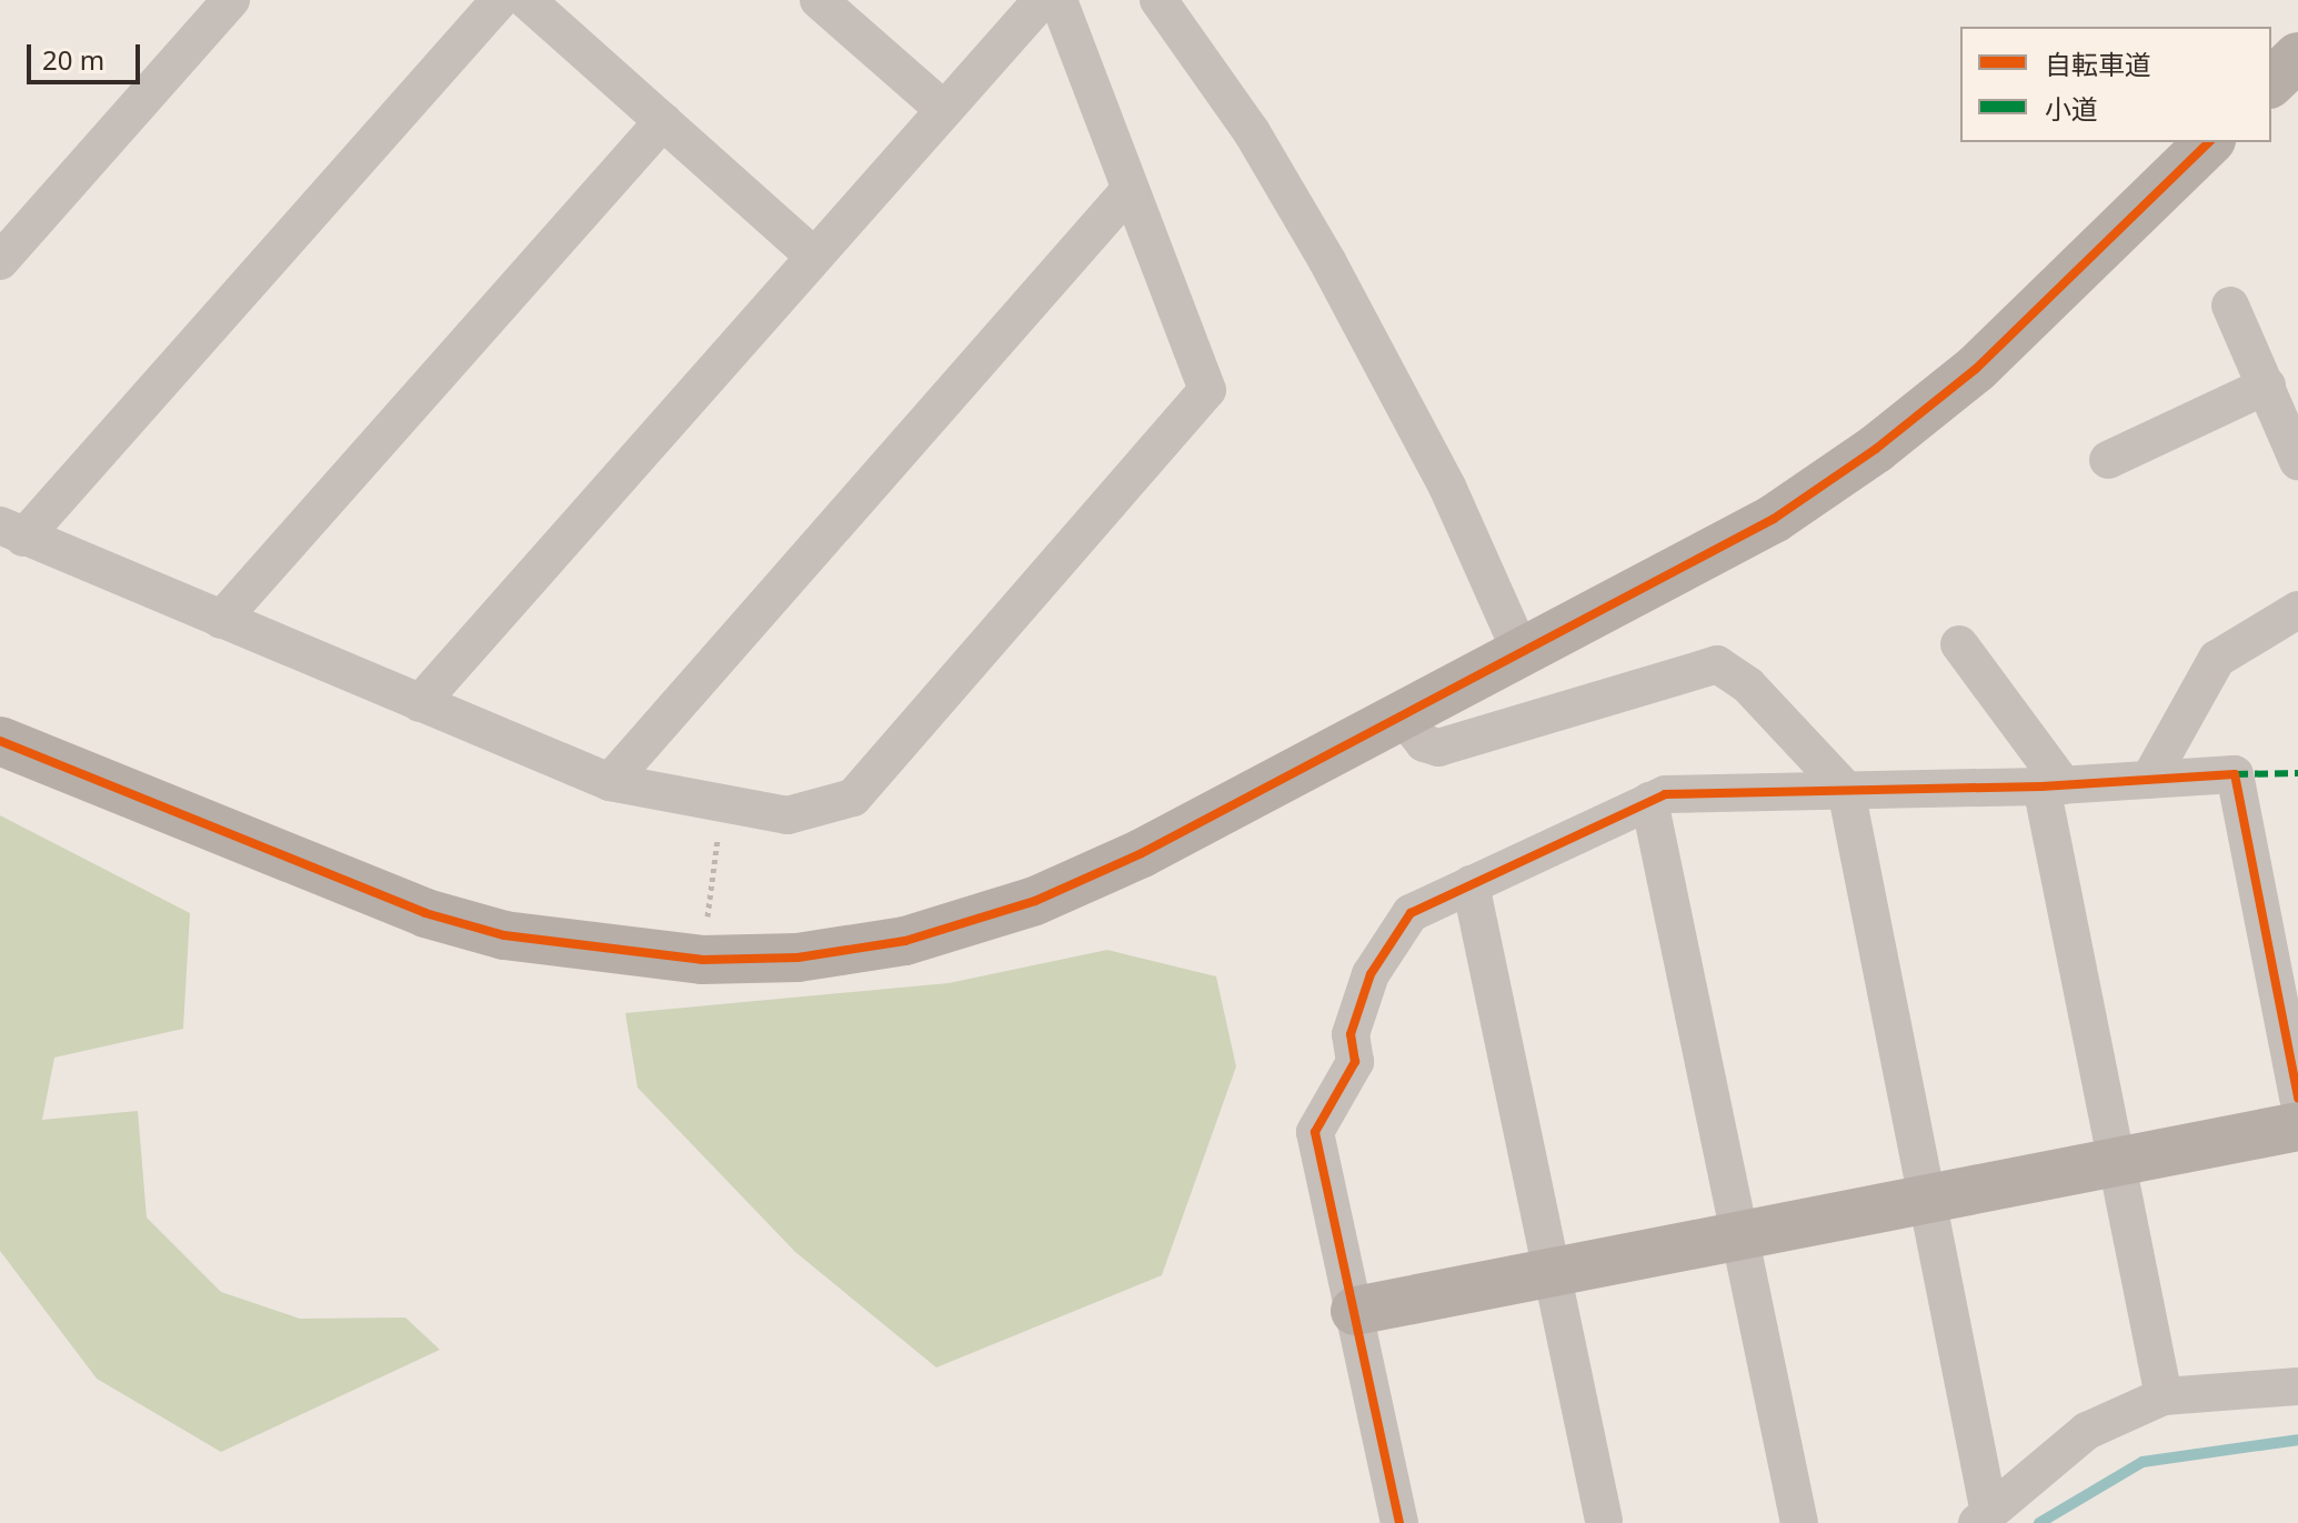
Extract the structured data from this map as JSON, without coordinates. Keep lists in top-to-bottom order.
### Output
{
  "legend": ["自転車道", "小道"],
  "scale_bar": "20 m"
}
